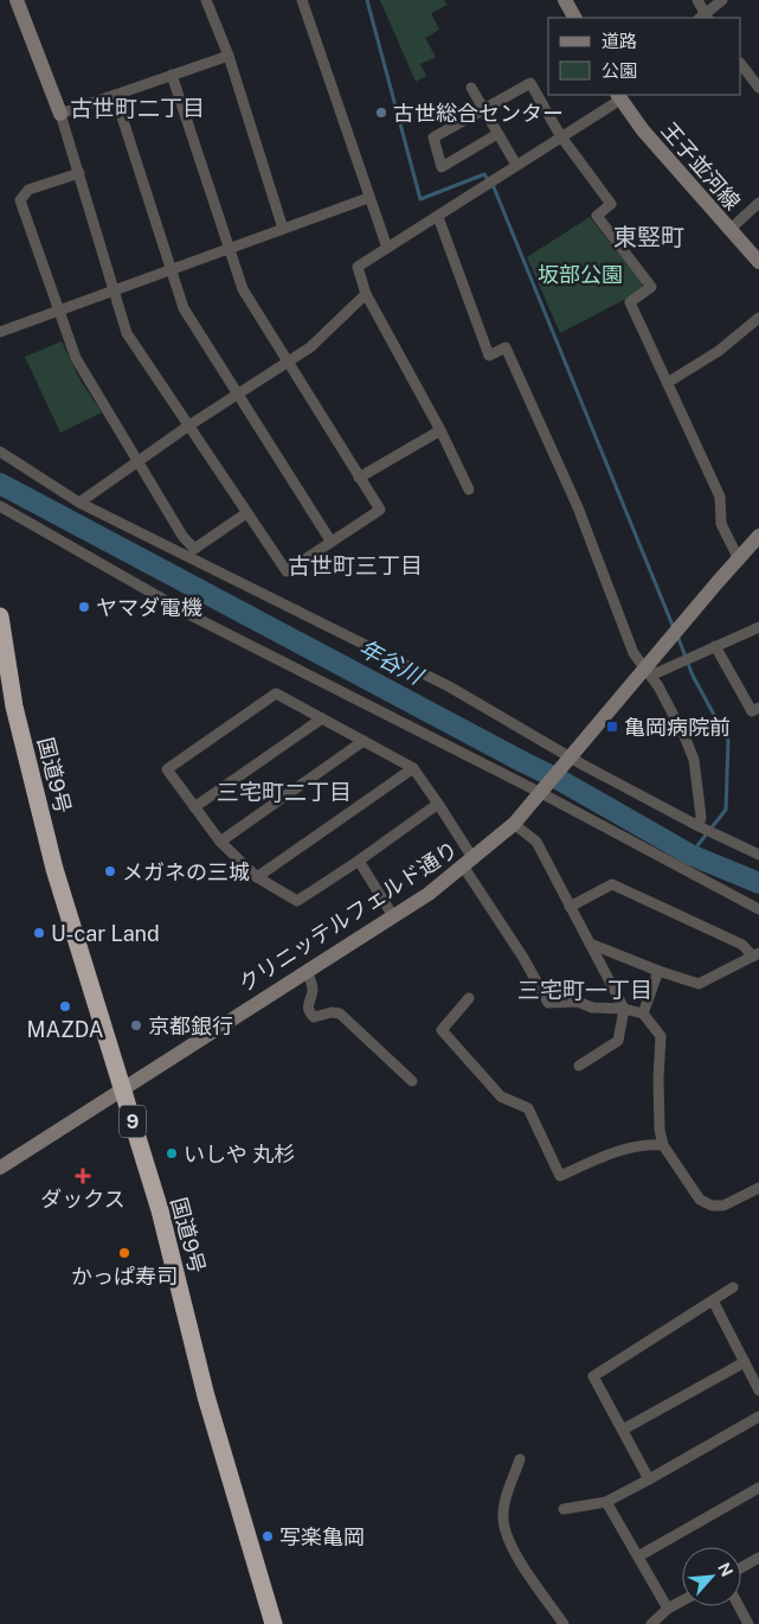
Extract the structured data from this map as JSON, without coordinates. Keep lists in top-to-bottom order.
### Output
{
  "streets": {
    "highway": ["国道9号", "9"],
    "street": ["王子並河線", "クリニッテルフェルド通り"]
  },
  "crossings": [
    ["国道9号", "クリニッテルフェルド通り"]
  ],
  "districts": [
    "古世町二丁目",
    "東竪町",
    "古世町三丁目",
    "三宅町二丁目",
    "三宅町一丁目"
  ],
  "water": ["年谷川"],
  "parks": ["坂部公園"],
  "places": {
    "other": [
      "古世総合センター",
      "ヤマダ電機",
      "メガネの三城",
      "U-car Land",
      "MAZDA",
      "京都銀行",
      "いしや 丸杉",
      "かっぱ寿司",
      "写楽亀岡"
    ],
    "transit": ["亀岡病院前"],
    "health": ["ダックス"]
  },
  "legend": ["道路", "公園"],
  "north": "top right"
}
